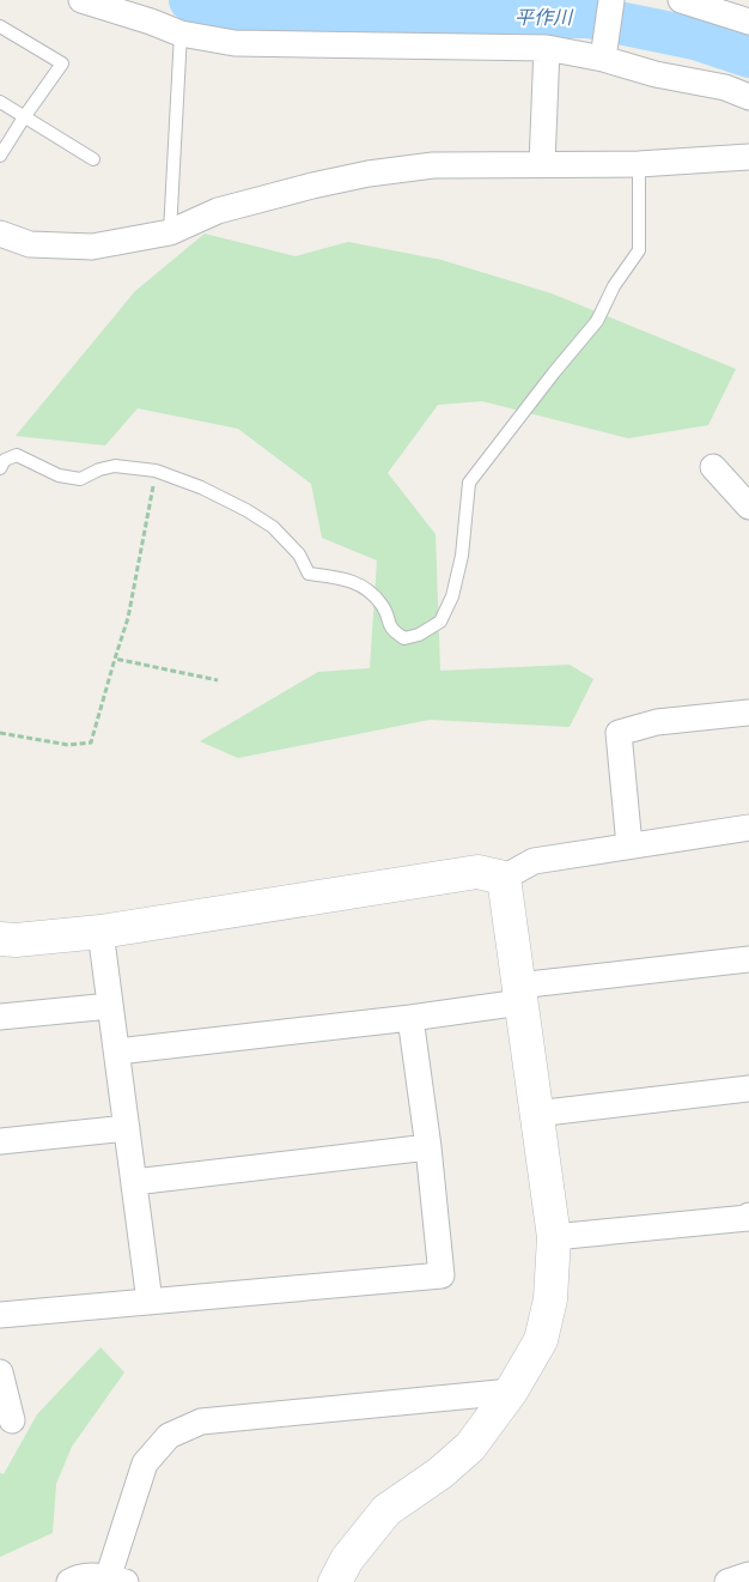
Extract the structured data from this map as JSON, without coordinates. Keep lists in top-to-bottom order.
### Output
{
  "water": ["平作川"]
}
